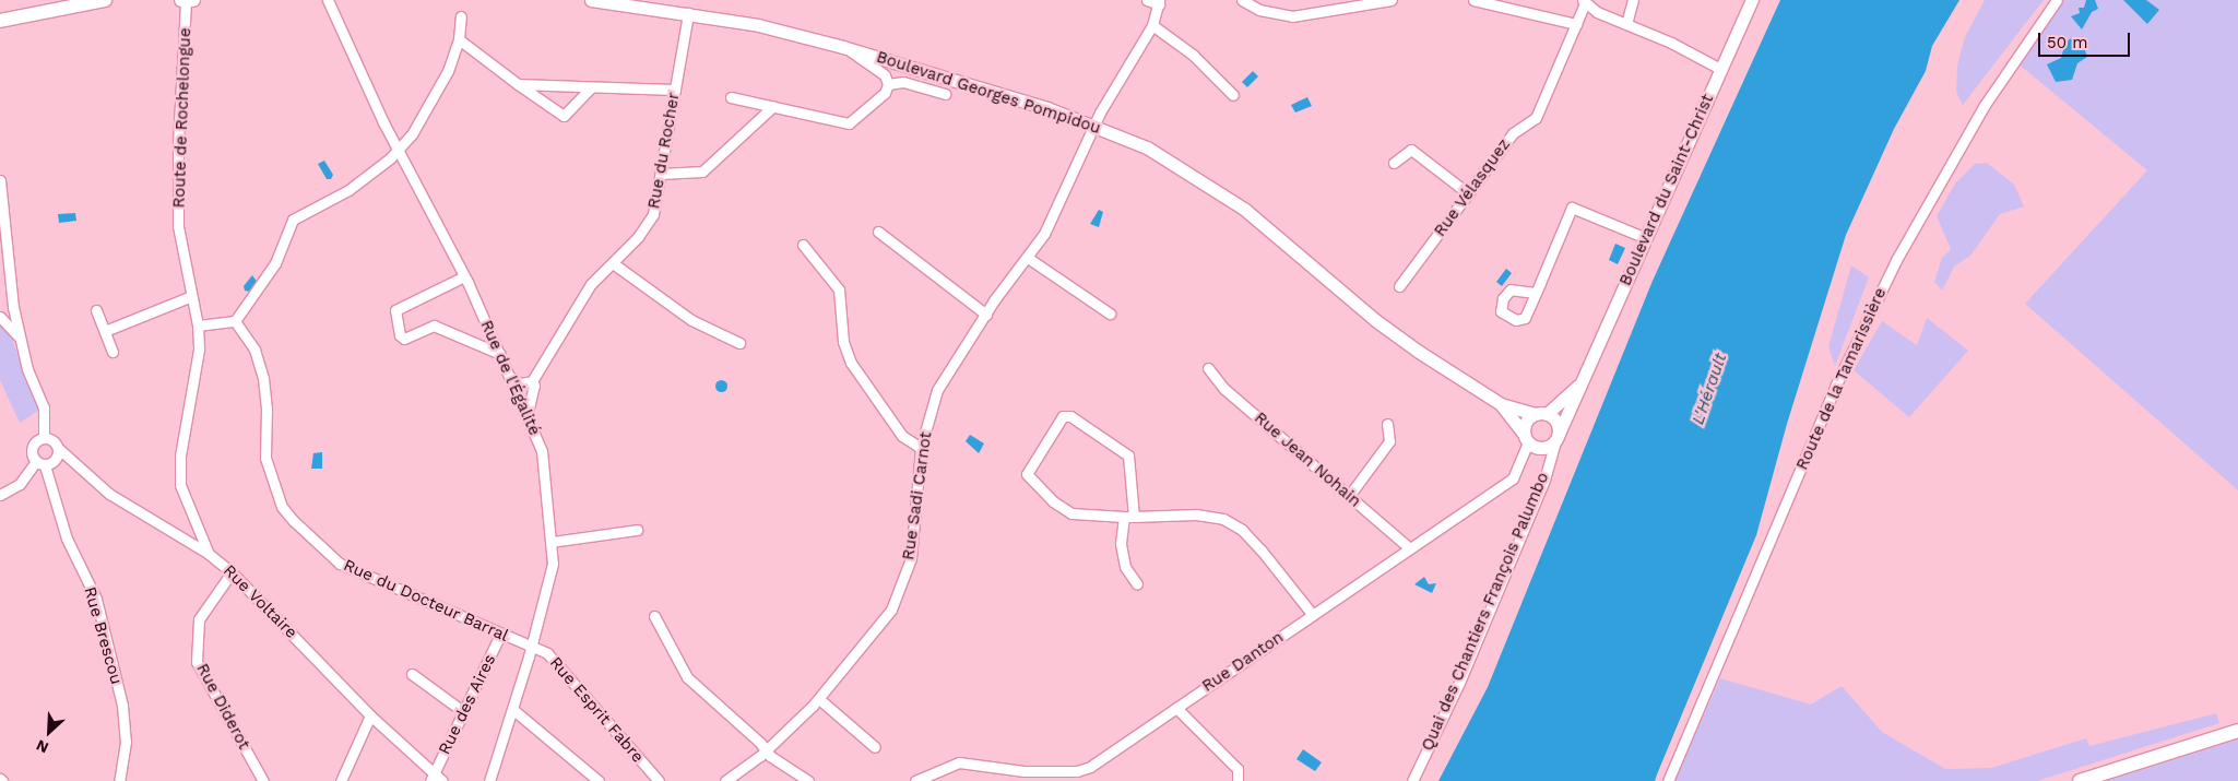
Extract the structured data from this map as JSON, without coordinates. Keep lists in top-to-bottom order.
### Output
{
  "streets": {
    "street": [
      "Boulevard Georges Pompidou",
      "Route de Rochelongue",
      "Rue du Rocher",
      "Rue Vélasquez",
      "Boulevard du Saint-Christ",
      "Rue de l'Égalité",
      "Route de la Tamarissière",
      "Rue Jean Nohain",
      "Rue Sadi Carnot",
      "Rue du Docteur Barral",
      "Rue Voltaire",
      "Quai des Chantiers François Palumbo",
      "Rue Brescou",
      "Rue Danton",
      "Rue des Aires",
      "Rue Diderot",
      "Rue Esprit Fabre"
    ]
  },
  "crossings": [
    ["Boulevard Georges Pompidou", "Rue du Rocher"],
    ["Boulevard Georges Pompidou", "Boulevard du Saint-Christ"],
    ["Boulevard Georges Pompidou", "Rue Sadi Carnot"],
    ["Boulevard Georges Pompidou", "Quai des Chantiers François Palumbo"],
    ["Boulevard Georges Pompidou", "Rue Danton"],
    ["Route de Rochelongue", "Rue Voltaire"],
    ["Rue du Rocher", "Rue de l'Égalité"],
    ["Boulevard du Saint-Christ", "Quai des Chantiers François Palumbo"],
    ["Boulevard du Saint-Christ", "Rue Danton"],
    ["Rue de l'Égalité", "Rue du Docteur Barral"],
    ["Rue de l'Égalité", "Rue Esprit Fabre"],
    ["Rue Jean Nohain", "Rue Danton"],
    ["Rue du Docteur Barral", "Rue des Aires"],
    ["Rue du Docteur Barral", "Rue Esprit Fabre"],
    ["Rue Voltaire", "Rue Brescou"],
    ["Rue Voltaire", "Rue des Aires"],
    ["Rue Voltaire", "Rue Diderot"],
    ["Quai des Chantiers François Palumbo", "Rue Danton"]
  ],
  "water": ["L'Hérault"],
  "scale_bar": "50 m",
  "north": "bottom left"
}
